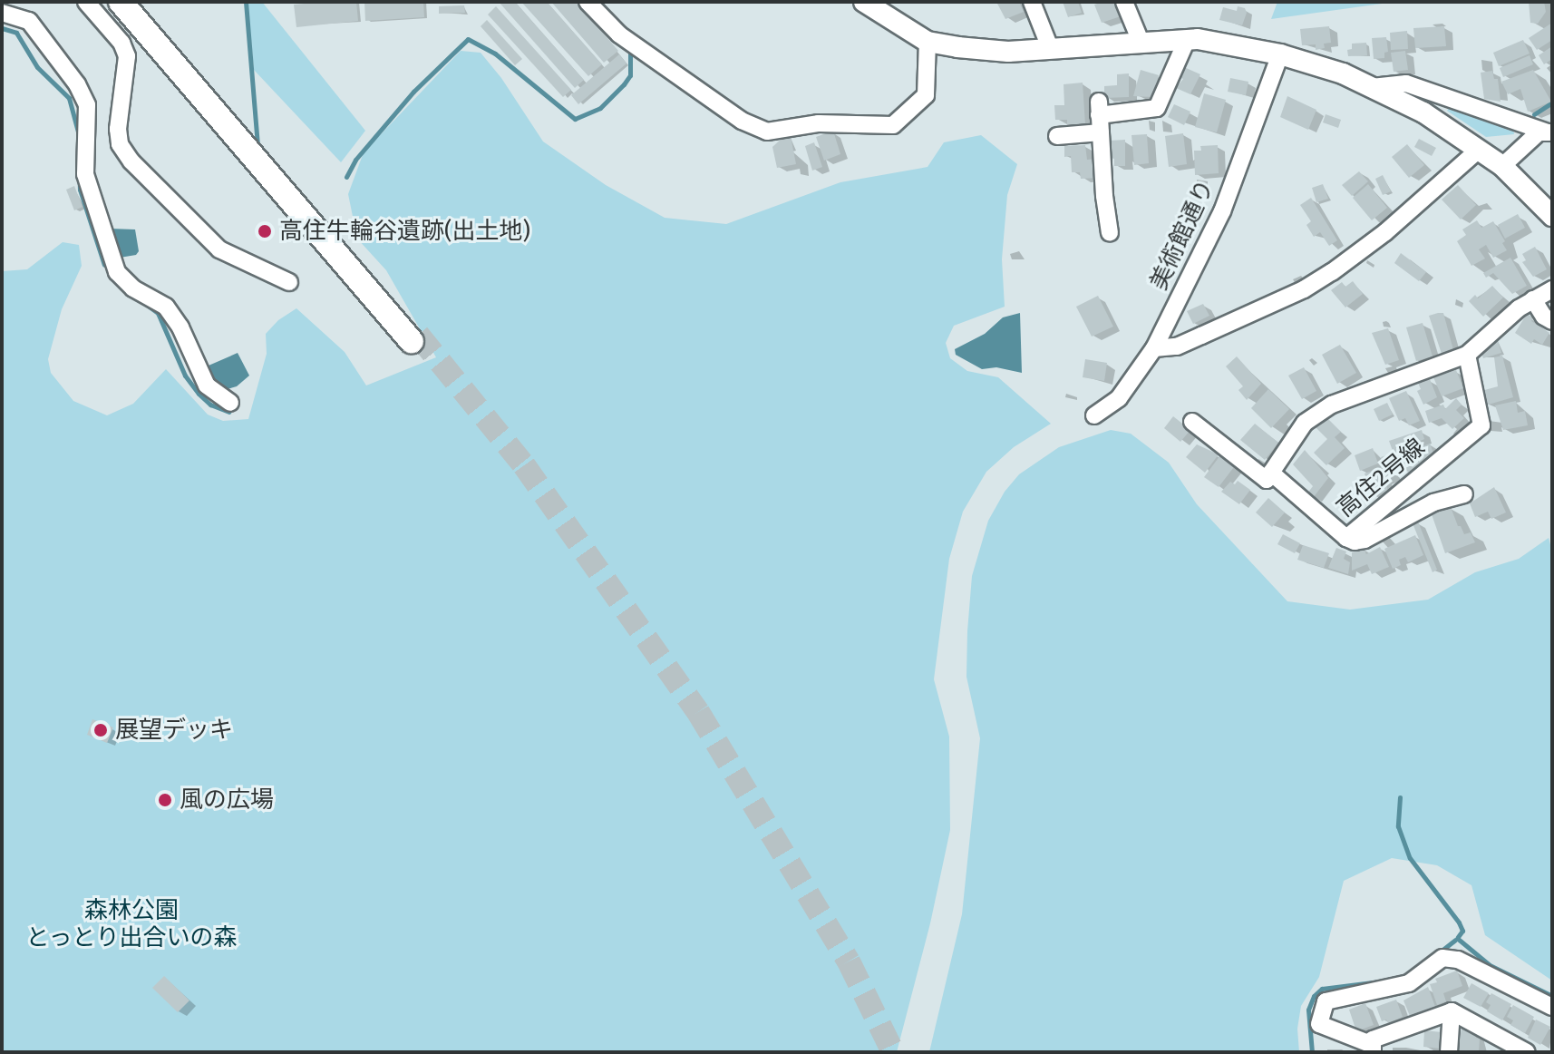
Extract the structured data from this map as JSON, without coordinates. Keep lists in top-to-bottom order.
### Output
{
  "streets": {
    "street": ["美術館通り", "高住2号線"]
  },
  "parks": ["森林公園 とっとり出合いの森"],
  "places": ["高住牛輪谷遺跡(出土地)", "展望デッキ", "風の広場"]
}
